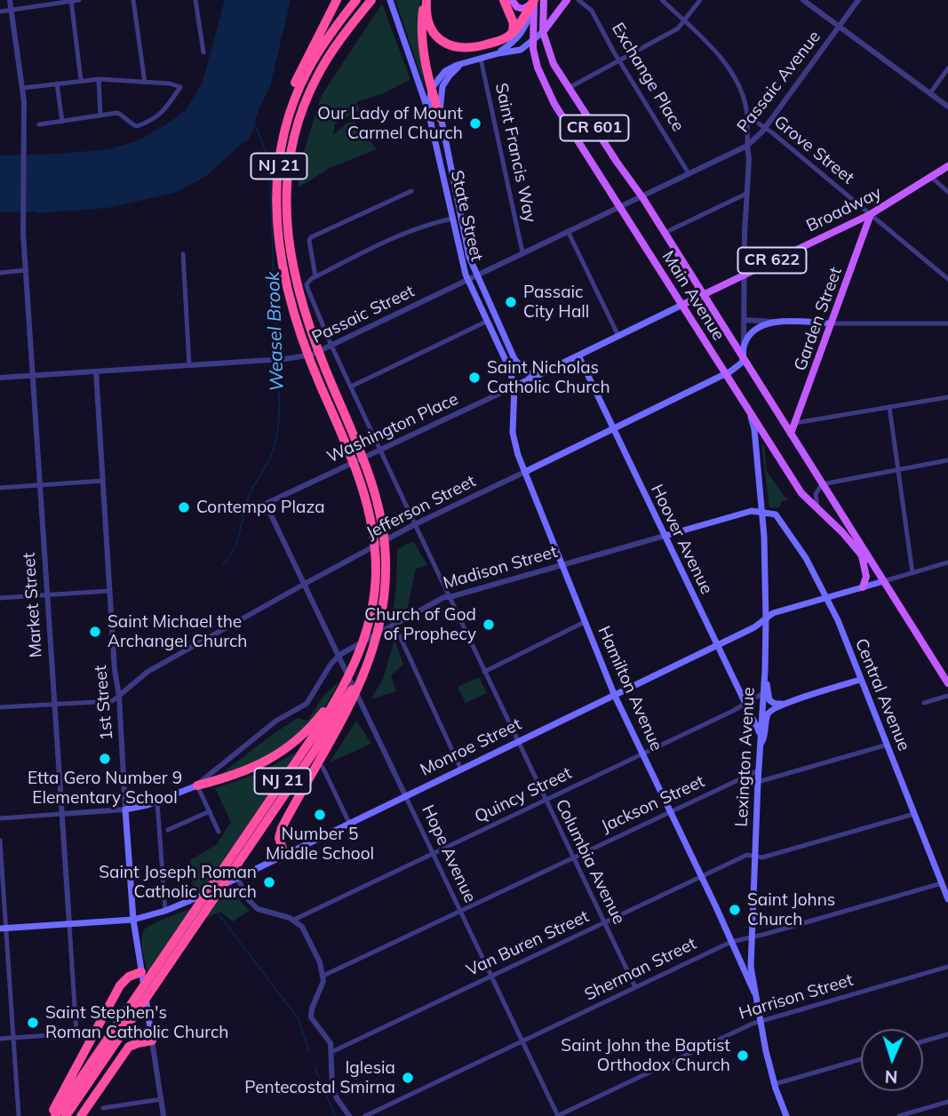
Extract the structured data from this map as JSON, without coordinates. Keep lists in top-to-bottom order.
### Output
{
  "streets": {
    "highway": ["NJ 21"],
    "main road": [
      "CR 601",
      "Broadway",
      "State Street",
      "CR 622",
      "Main Avenue",
      "Garden Street",
      "Washington Place",
      "Jefferson Street",
      "Hoover Avenue",
      "Madison Street",
      "Hamilton Avenue",
      "Central Avenue",
      "1st Street",
      "Monroe Street",
      "Lexington Avenue"
    ],
    "street": [
      "Exchange Place",
      "Passaic Avenue",
      "Grove Street",
      "Saint Francis Way",
      "Passaic Street",
      "Market Street",
      "Quincy Street",
      "Jackson Street",
      "Hope Avenue",
      "Columbia Avenue",
      "Van Buren Street",
      "Sherman Street",
      "Harrison Street"
    ]
  },
  "crossings": [
    ["Exchange Place", "Passaic Avenue"],
    ["Passaic Avenue", "Grove Street"],
    ["Passaic Avenue", "Main Avenue"],
    ["Passaic Avenue", "Passaic Street"],
    ["Grove Street", "Broadway"],
    ["Grove Street", "Garden Street"],
    ["Saint Francis Way", "Passaic Street"],
    ["NJ 21", "1st Street"],
    ["NJ 21", "Monroe Street"],
    ["Broadway", "Main Avenue"],
    ["Broadway", "Garden Street"],
    ["Broadway", "Washington Place"],
    ["State Street", "Passaic Street"],
    ["State Street", "Washington Place"],
    ["State Street", "Hamilton Avenue"],
    ["Main Avenue", "Passaic Street"],
    ["Main Avenue", "Garden Street"],
    ["Main Avenue", "Washington Place"],
    ["Main Avenue", "Jefferson Street"],
    ["Main Avenue", "Monroe Street"],
    ["Main Avenue", "Lexington Avenue"],
    ["Passaic Street", "Market Street"],
    ["Passaic Street", "1st Street"],
    ["Passaic Street", "Columbia Avenue"],
    ["Washington Place", "Hoover Avenue"],
    ["Washington Place", "Hamilton Avenue"],
    ["Washington Place", "Hope Avenue"],
    ["Washington Place", "Columbia Avenue"],
    ["Jefferson Street", "Hoover Avenue"],
    ["Jefferson Street", "Hamilton Avenue"],
    ["Jefferson Street", "1st Street"],
    ["Jefferson Street", "Hope Avenue"],
    ["Jefferson Street", "Columbia Avenue"],
    ["Hoover Avenue", "Madison Street"],
    ["Hoover Avenue", "Monroe Street"],
    ["Hoover Avenue", "Lexington Avenue"],
    ["Hoover Avenue", "Quincy Street"],
    ["Madison Street", "Hamilton Avenue"],
    ["Madison Street", "Central Avenue"],
    ["Madison Street", "1st Street"],
    ["Madison Street", "Lexington Avenue"],
    ["Madison Street", "Hope Avenue"],
    ["Madison Street", "Columbia Avenue"],
    ["Market Street", "Monroe Street"],
    ["Hamilton Avenue", "Monroe Street"],
    ["Hamilton Avenue", "Lexington Avenue"],
    ["Hamilton Avenue", "Quincy Street"],
    ["Hamilton Avenue", "Jackson Street"],
    ["Hamilton Avenue", "Van Buren Street"],
    ["Hamilton Avenue", "Sherman Street"],
    ["Central Avenue", "Monroe Street"],
    ["Central Avenue", "Van Buren Street"],
    ["Central Avenue", "Sherman Street"],
    ["1st Street", "Monroe Street"],
    ["Monroe Street", "Lexington Avenue"],
    ["Monroe Street", "Hope Avenue"],
    ["Monroe Street", "Columbia Avenue"],
    ["Lexington Avenue", "Quincy Street"],
    ["Lexington Avenue", "Jackson Street"],
    ["Lexington Avenue", "Van Buren Street"],
    ["Lexington Avenue", "Sherman Street"],
    ["Lexington Avenue", "Harrison Street"],
    ["Quincy Street", "Hope Avenue"],
    ["Quincy Street", "Columbia Avenue"],
    ["Jackson Street", "Hope Avenue"],
    ["Jackson Street", "Columbia Avenue"],
    ["Hope Avenue", "Van Buren Street"],
    ["Hope Avenue", "Sherman Street"],
    ["Hope Avenue", "Harrison Street"],
    ["Columbia Avenue", "Van Buren Street"],
    ["Columbia Avenue", "Sherman Street"]
  ],
  "water": ["Weasel Brook"],
  "places": [
    "Our Lady of Mount Carmel Church",
    "Passaic City Hall",
    "Saint Nicholas Catholic Church",
    "Contempo Plaza",
    "Church of God of Prophecy",
    "Saint Michael the Archangel Church",
    "Etta Gero Number 9 Elementary School",
    "Number 5 Middle School",
    "Saint Joseph Roman Catholic Church",
    "Saint Johns Church",
    "Saint Stephen's Roman Catholic Church",
    "Saint John the Baptist Orthodox Church",
    "Iglesia Pentecostal Smirna"
  ],
  "north": "bottom"
}
